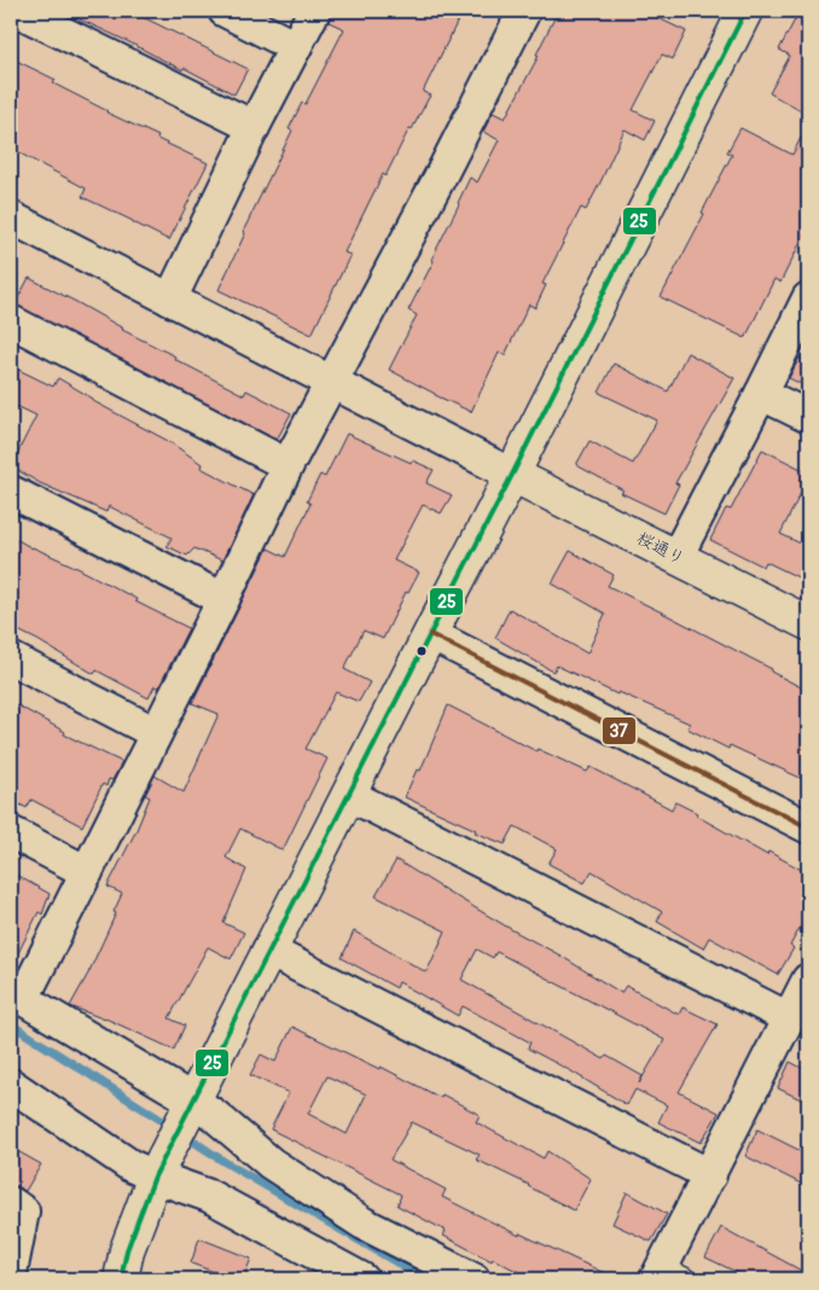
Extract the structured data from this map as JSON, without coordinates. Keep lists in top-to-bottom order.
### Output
{
  "streets": {
    "street": ["桜通り"]
  },
  "lines": ["transit line 25", "transit line 37"]
}
